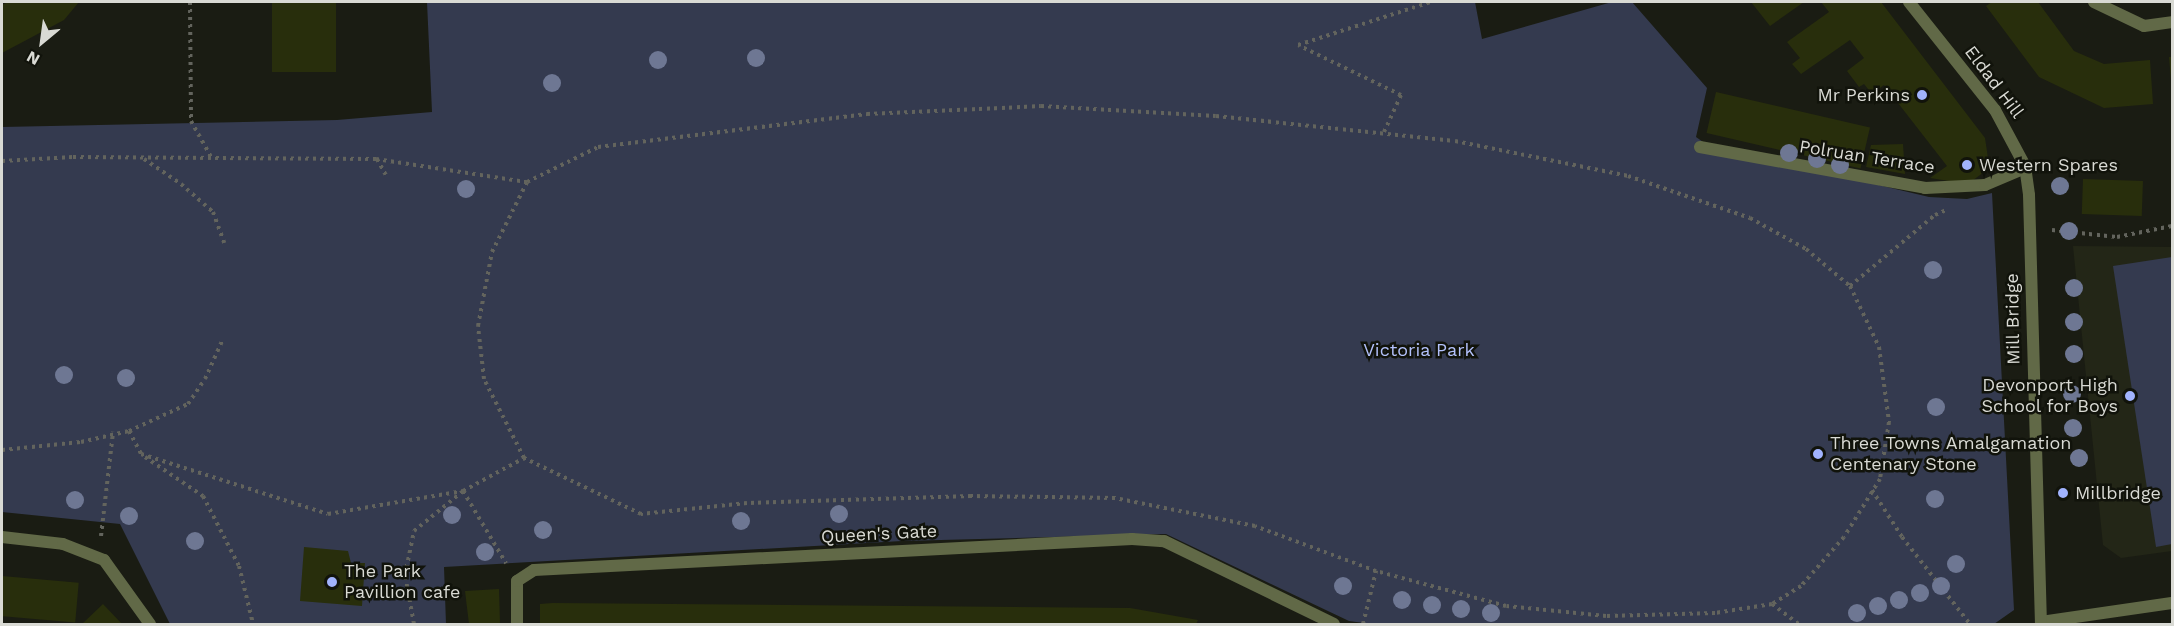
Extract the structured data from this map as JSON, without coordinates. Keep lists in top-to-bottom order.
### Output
{
  "streets": {
    "street": [
      "Eldad Hill",
      "Polruan Terrace",
      "Mill Bridge",
      "Queen's Gate"
    ]
  },
  "crossings": [
    ["Eldad Hill", "Polruan Terrace"],
    ["Eldad Hill", "Mill Bridge"]
  ],
  "parks": ["Victoria Park"],
  "places": [
    "Mr Perkins",
    "Western Spares",
    "Devonport High School for Boys",
    "Three Towns Amalgamation Centenary Stone",
    "Millbridge",
    "The Park Pavillion cafe"
  ],
  "north": "bottom left"
}
